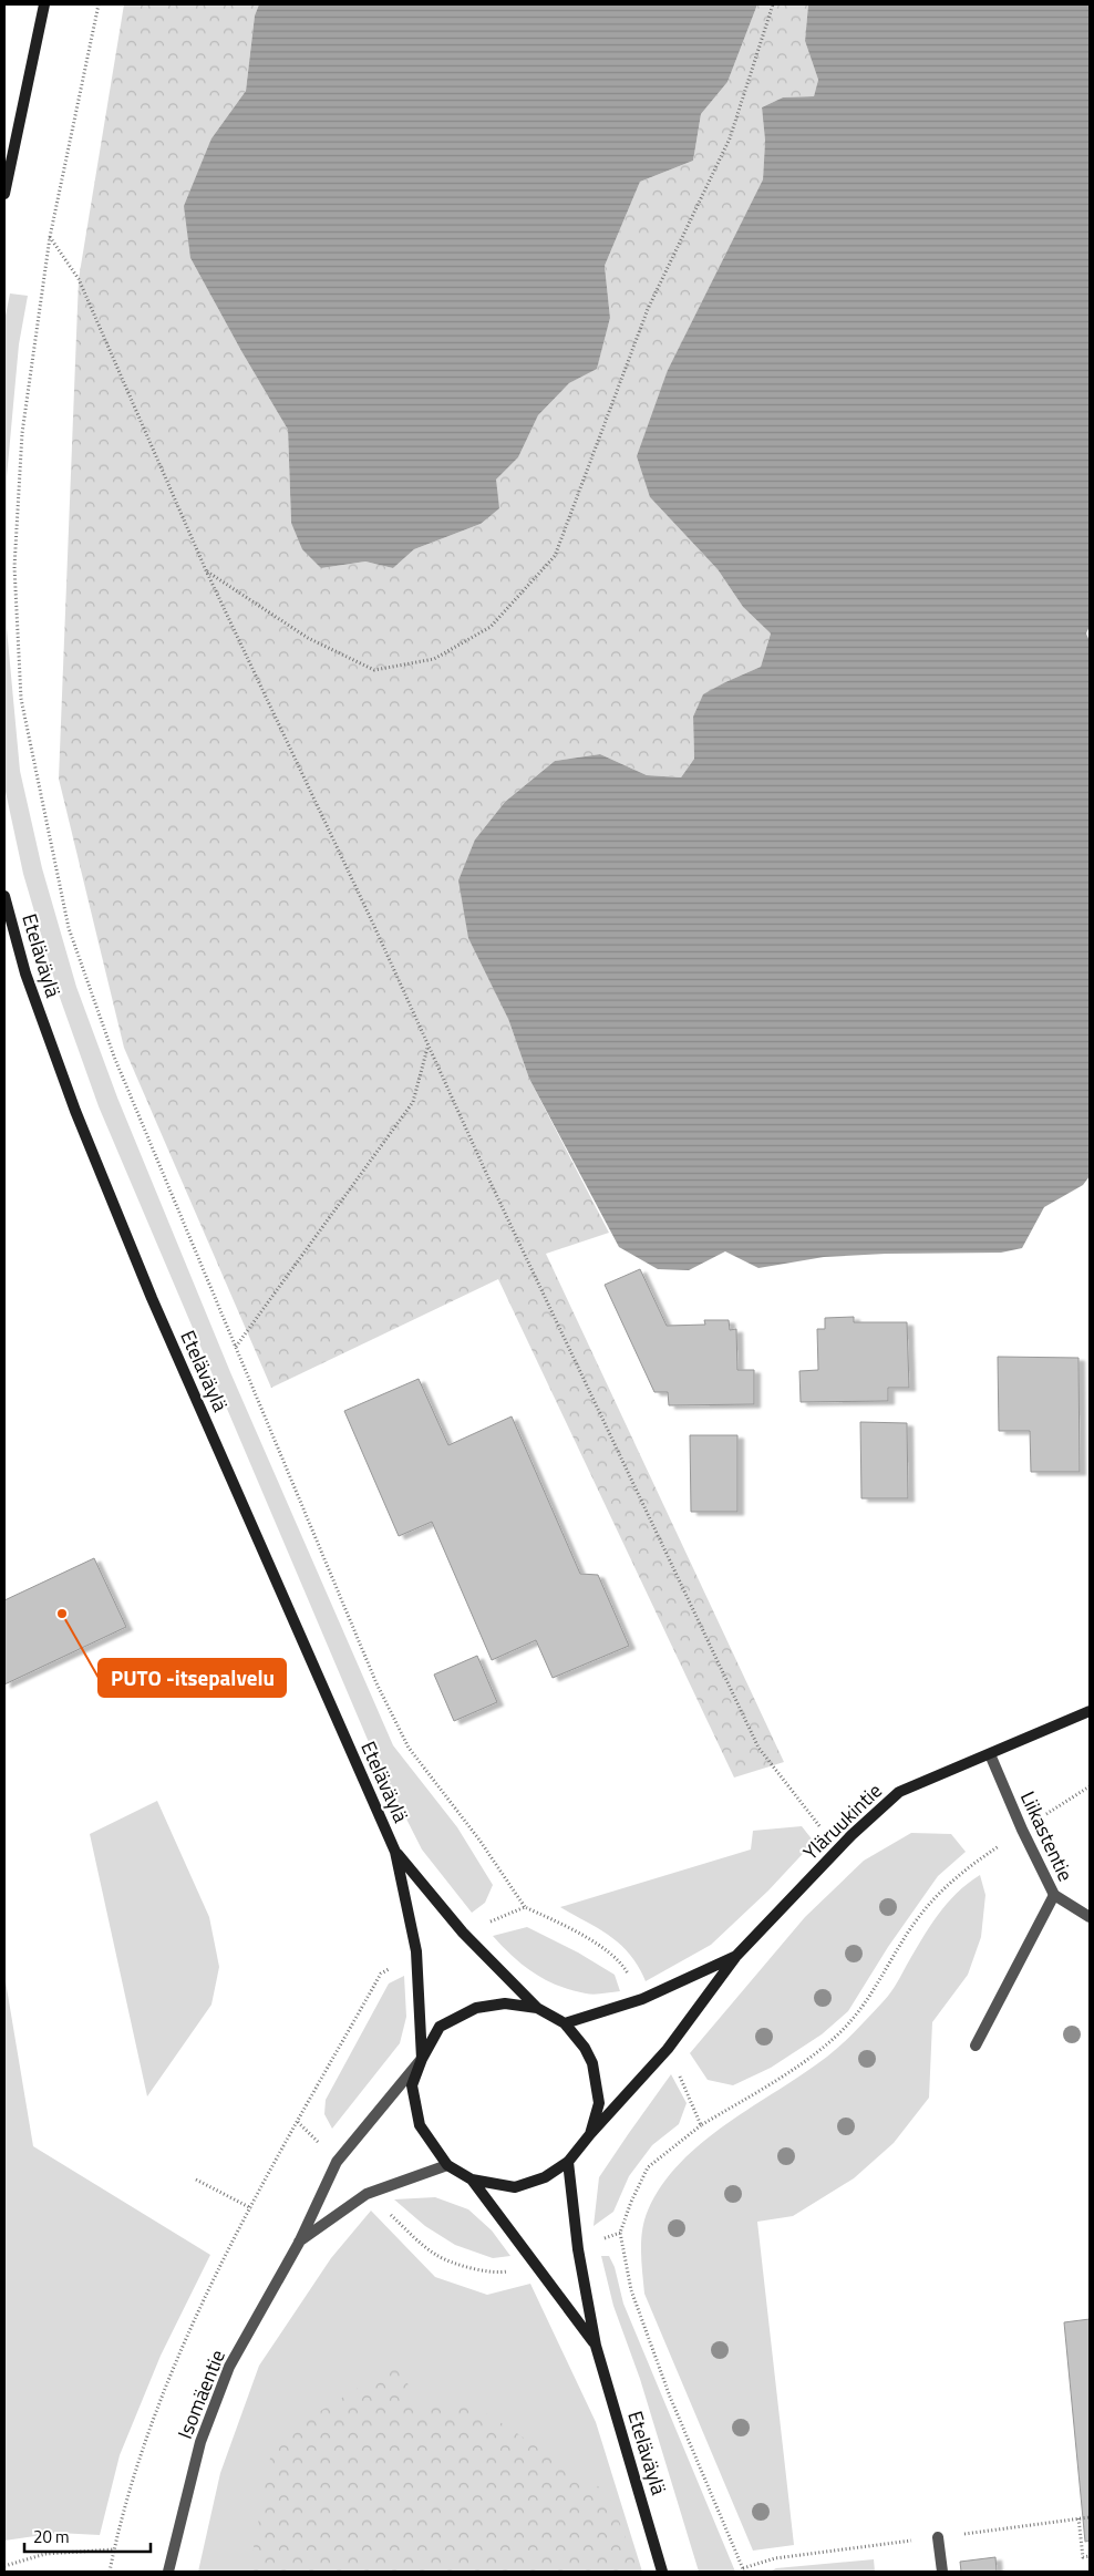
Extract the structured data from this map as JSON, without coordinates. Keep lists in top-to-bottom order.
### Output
{
  "streets": {
    "main road": ["Eteläväylä", "Yläruukintie"],
    "street": ["Liikastentie", "Isomäentie"]
  },
  "crossings": [
    ["Eteläväylä", "Yläruukintie"],
    ["Eteläväylä", "Isomäentie"],
    ["Yläruukintie", "Liikastentie"],
    ["Yläruukintie", "Isomäentie"]
  ],
  "places": ["PUTO -itsepalvelu"],
  "scale_bar": "20 m"
}
